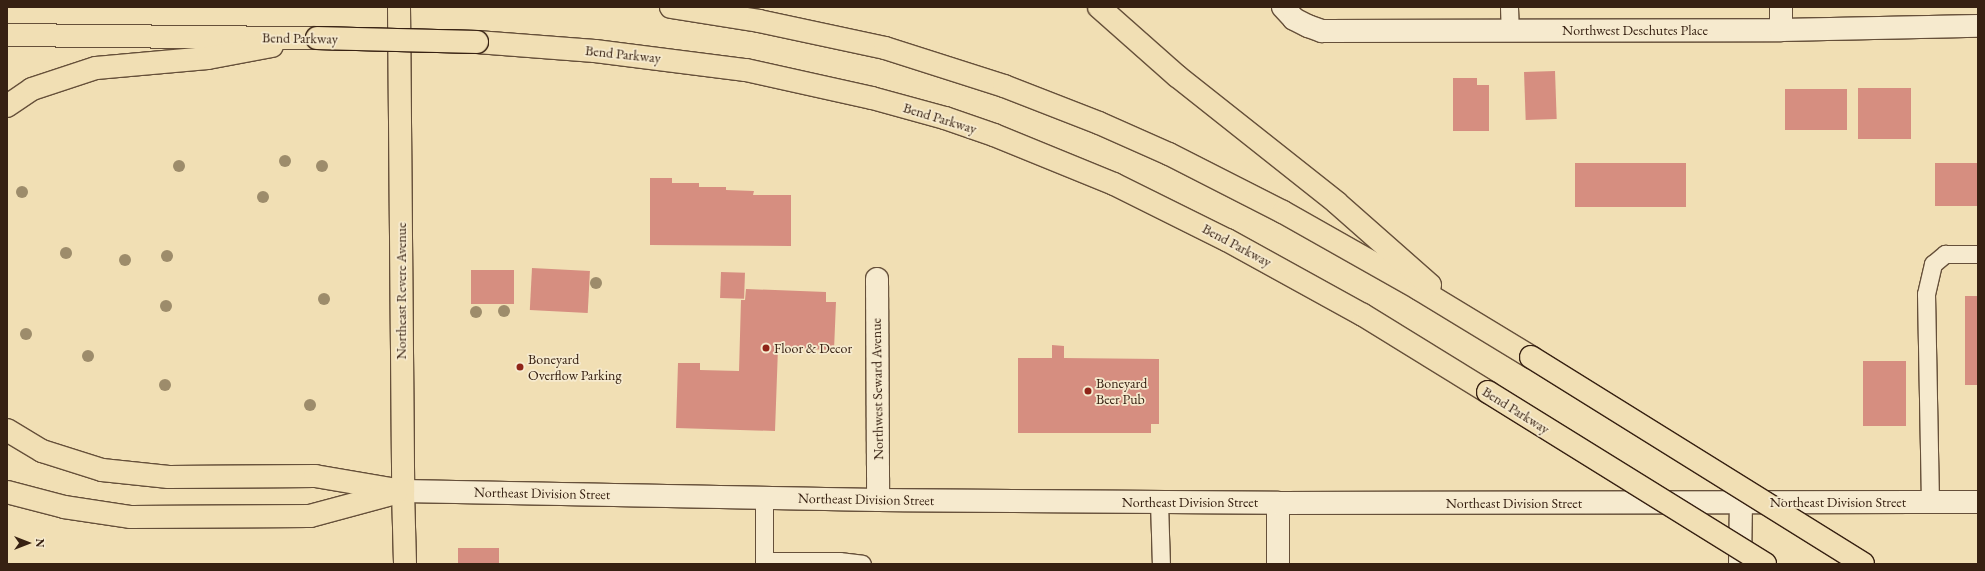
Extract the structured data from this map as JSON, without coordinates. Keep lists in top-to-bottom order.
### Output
{
  "streets": {
    "main road": [
      "Northwest Deschutes Place",
      "Bend Parkway",
      "Northeast Revere Avenue",
      "Northwest Seward Avenue",
      "Northeast Division Street"
    ]
  },
  "crossings": [
    ["Northeast Revere Avenue", "Northeast Division Street"],
    ["Northwest Seward Avenue", "Northeast Division Street"]
  ],
  "places": ["Floor & Decor", "Boneyard Overflow Parking", "Boneyard Beer Pub"],
  "north": "right"
}
